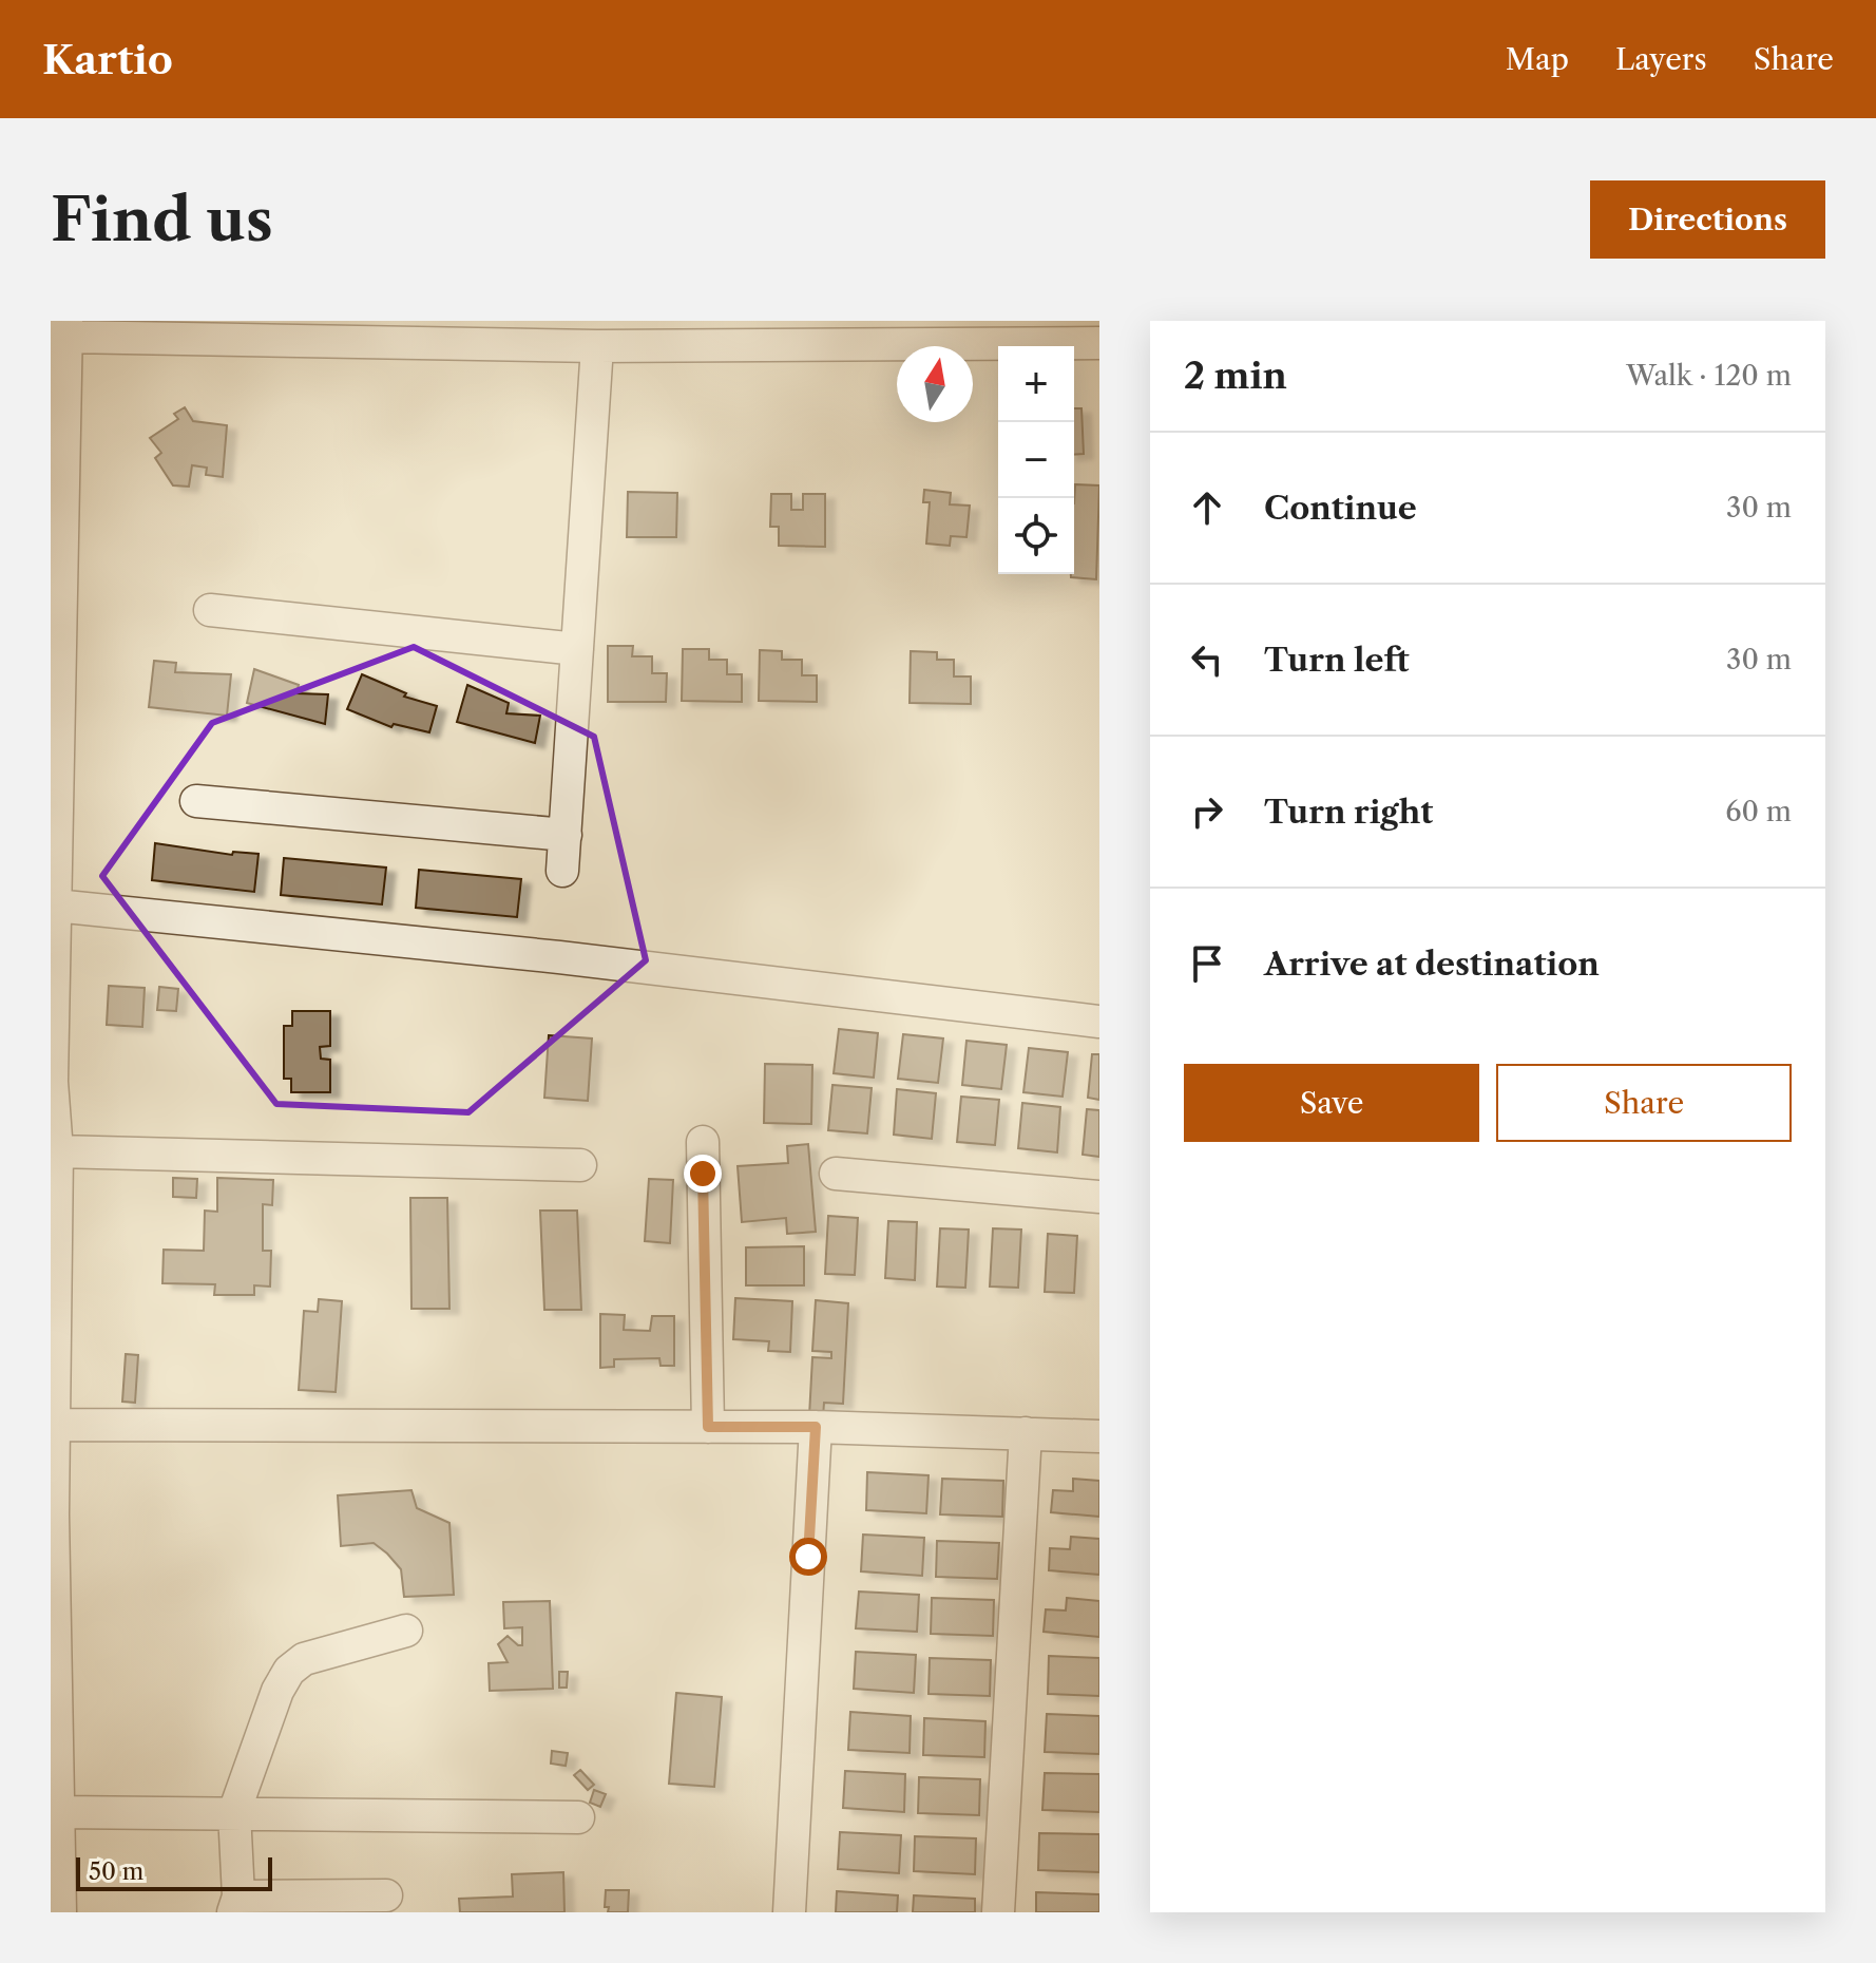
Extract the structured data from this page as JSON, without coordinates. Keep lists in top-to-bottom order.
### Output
{
  "scale_bar": "50 m",
  "north": "top",
  "page": {
    "header": "Kartio",
    "nav": ["Map", "Layers", "Share"],
    "buttons": [
      "Directions",
      ["Save", "Share"]
    ],
    "title": "Find us",
    "heading": ["2 min", "Walk · 120 m"],
    "map_buttons": ["+", "−"],
    "list": [
      ["Continue", "30 m"],
      ["Turn left", "30 m"],
      ["Turn right", "60 m"],
      "Arrive at destination"
    ],
    "scale": "50 m"
  }
}
